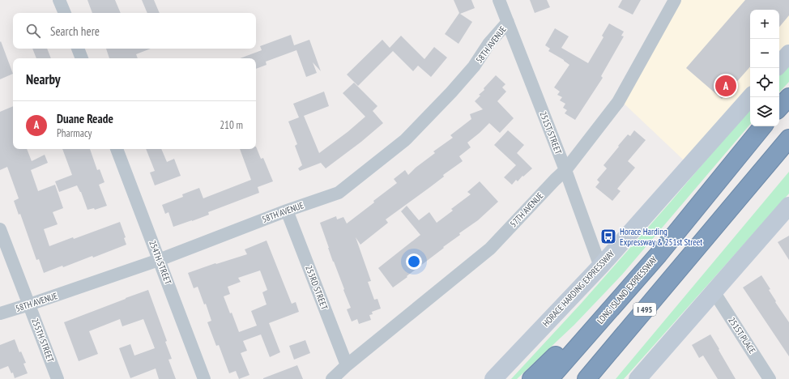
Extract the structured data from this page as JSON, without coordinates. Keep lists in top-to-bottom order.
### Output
{
  "streets": {
    "highway": ["LONG ISLAND EXPRESSWAY", "I 495"],
    "main road": ["HORACE HARDING EXPRESSWAY"],
    "street": [
      "58TH AVENUE",
      "251ST STREET",
      "57TH AVENUE",
      "254TH STREET",
      "253RD STREET",
      "251ST PLACE",
      "255TH STREET"
    ]
  },
  "crossings": [
    ["58TH AVENUE", "251ST STREET"],
    ["58TH AVENUE", "254TH STREET"],
    ["58TH AVENUE", "253RD STREET"],
    ["58TH AVENUE", "255TH STREET"],
    ["251ST STREET", "57TH AVENUE"],
    ["251ST STREET", "HORACE HARDING EXPRESSWAY"],
    ["57TH AVENUE", "253RD STREET"]
  ],
  "places": {
    "bus stop": ["Horace Harding Expressway & 251st Street"]
  },
  "page": {
    "map_buttons": ["+", "−"],
    "search": "Search here",
    "heading": "Nearby",
    "pins": "A",
    "list": [
      {
        "mark": "A",
        "name": "Duane Reade",
        "note": "Pharmacy",
        "value": "210 m"
      }
    ]
  }
}
